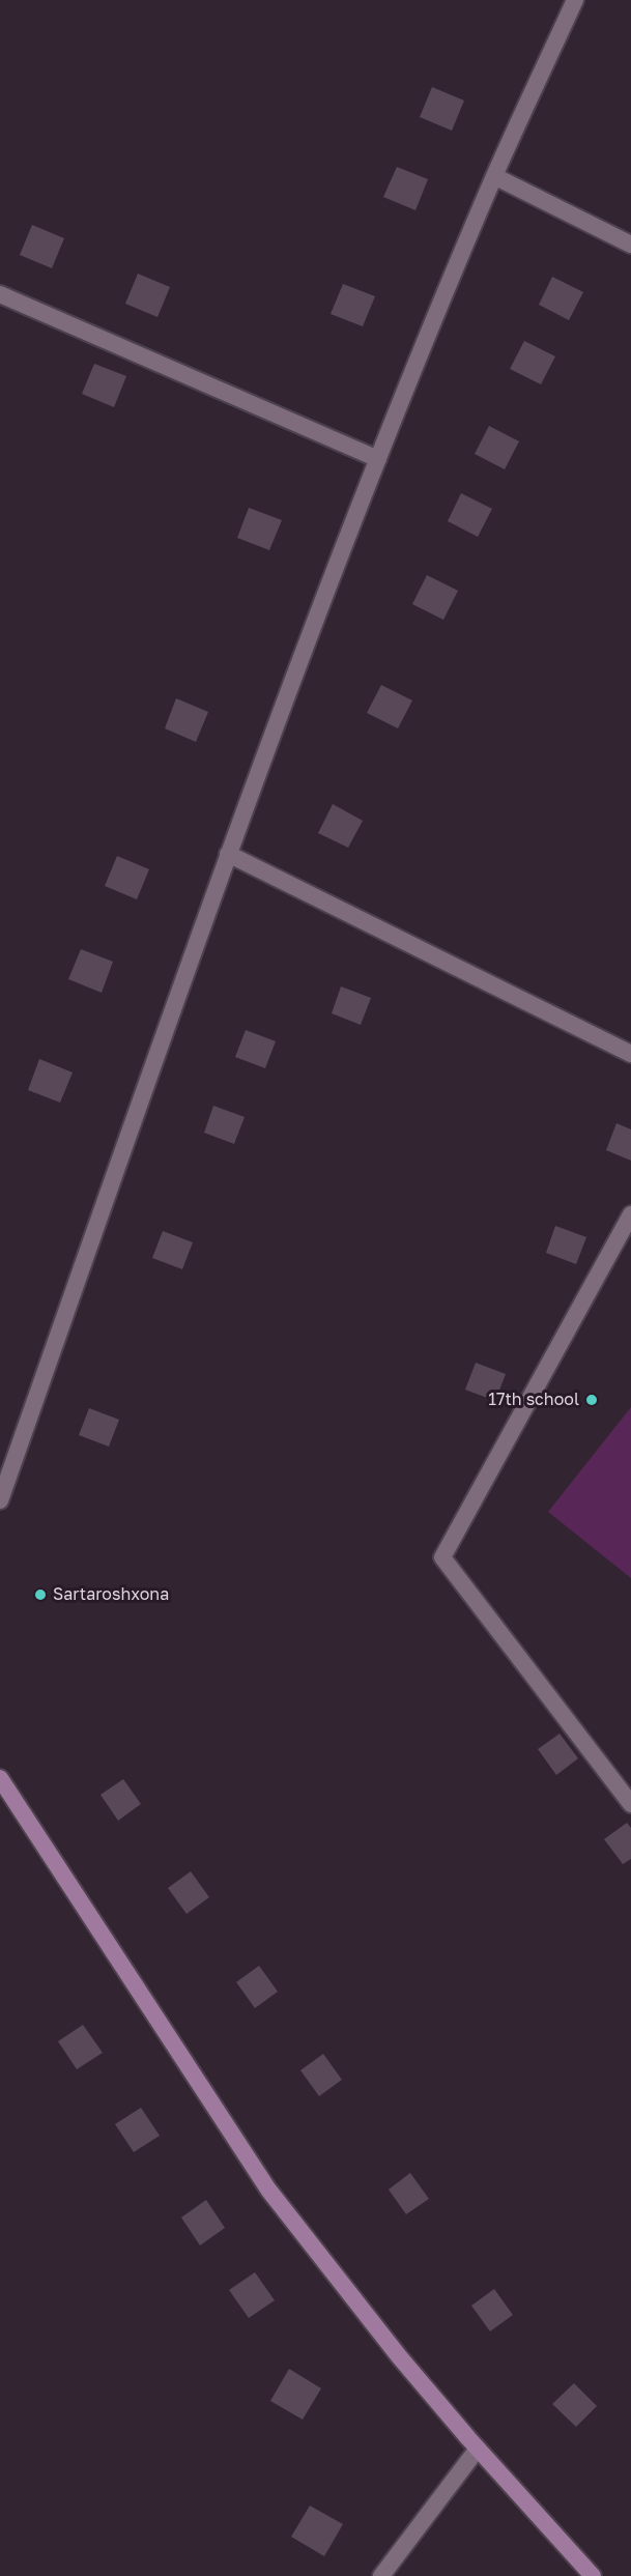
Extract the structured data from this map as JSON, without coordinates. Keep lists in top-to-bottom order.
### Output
{
  "places": ["17th school", "Sartaroshxona"]
}
